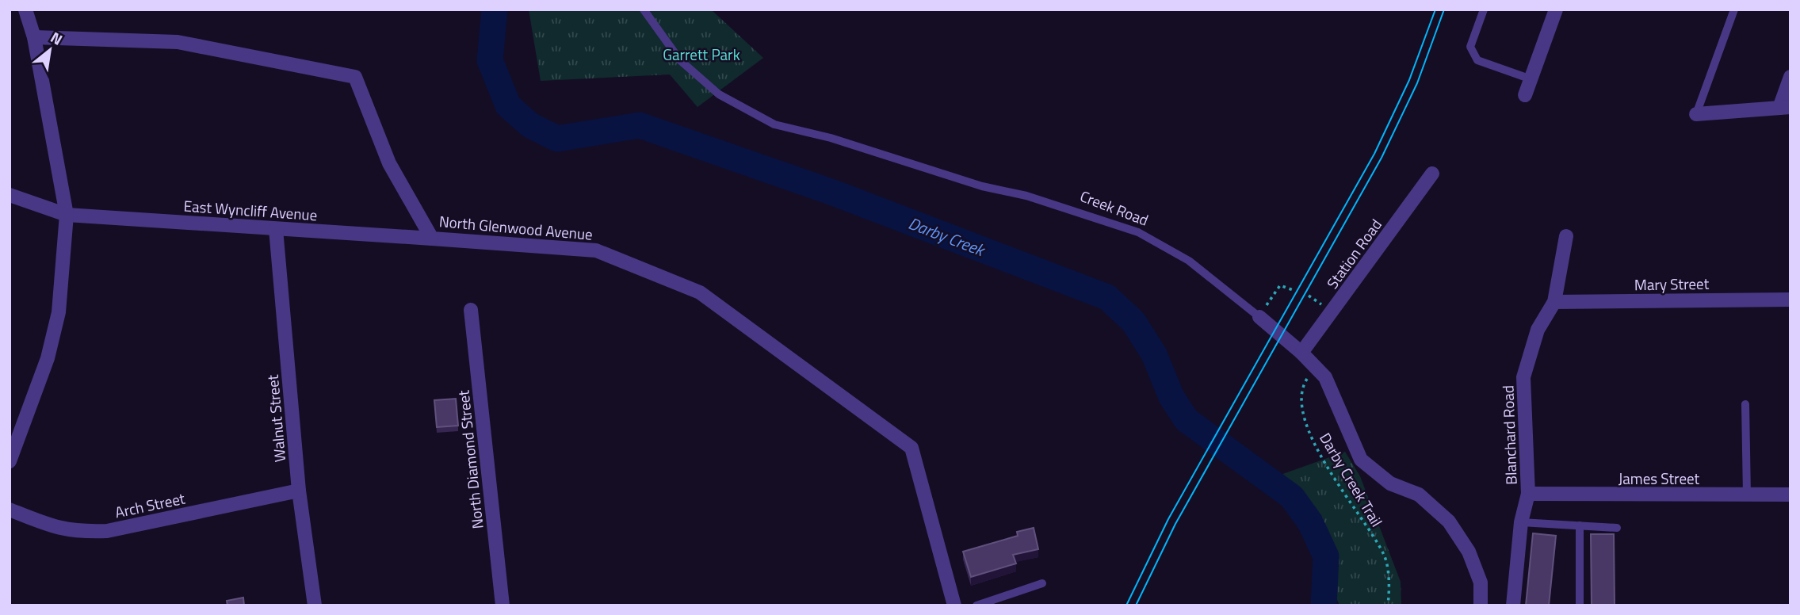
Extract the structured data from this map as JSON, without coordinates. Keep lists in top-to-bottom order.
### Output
{
  "streets": {
    "street": [
      "Creek Road",
      "East Wyncliff Avenue",
      "North Glenwood Avenue",
      "Station Road",
      "Mary Street",
      "Walnut Street",
      "Blanchard Road",
      "North Diamond Street",
      "James Street",
      "Arch Street"
    ],
    "path": ["Darby Creek Trail"]
  },
  "crossings": [
    ["Creek Road", "Station Road"],
    ["Creek Road", "Darby Creek Trail"],
    ["East Wyncliff Avenue", "North Glenwood Avenue"],
    ["East Wyncliff Avenue", "Walnut Street"],
    ["Mary Street", "Blanchard Road"],
    ["Walnut Street", "Arch Street"],
    ["Blanchard Road", "James Street"]
  ],
  "water": ["Darby Creek"],
  "parks": ["Garrett Park"],
  "north": "top right"
}
